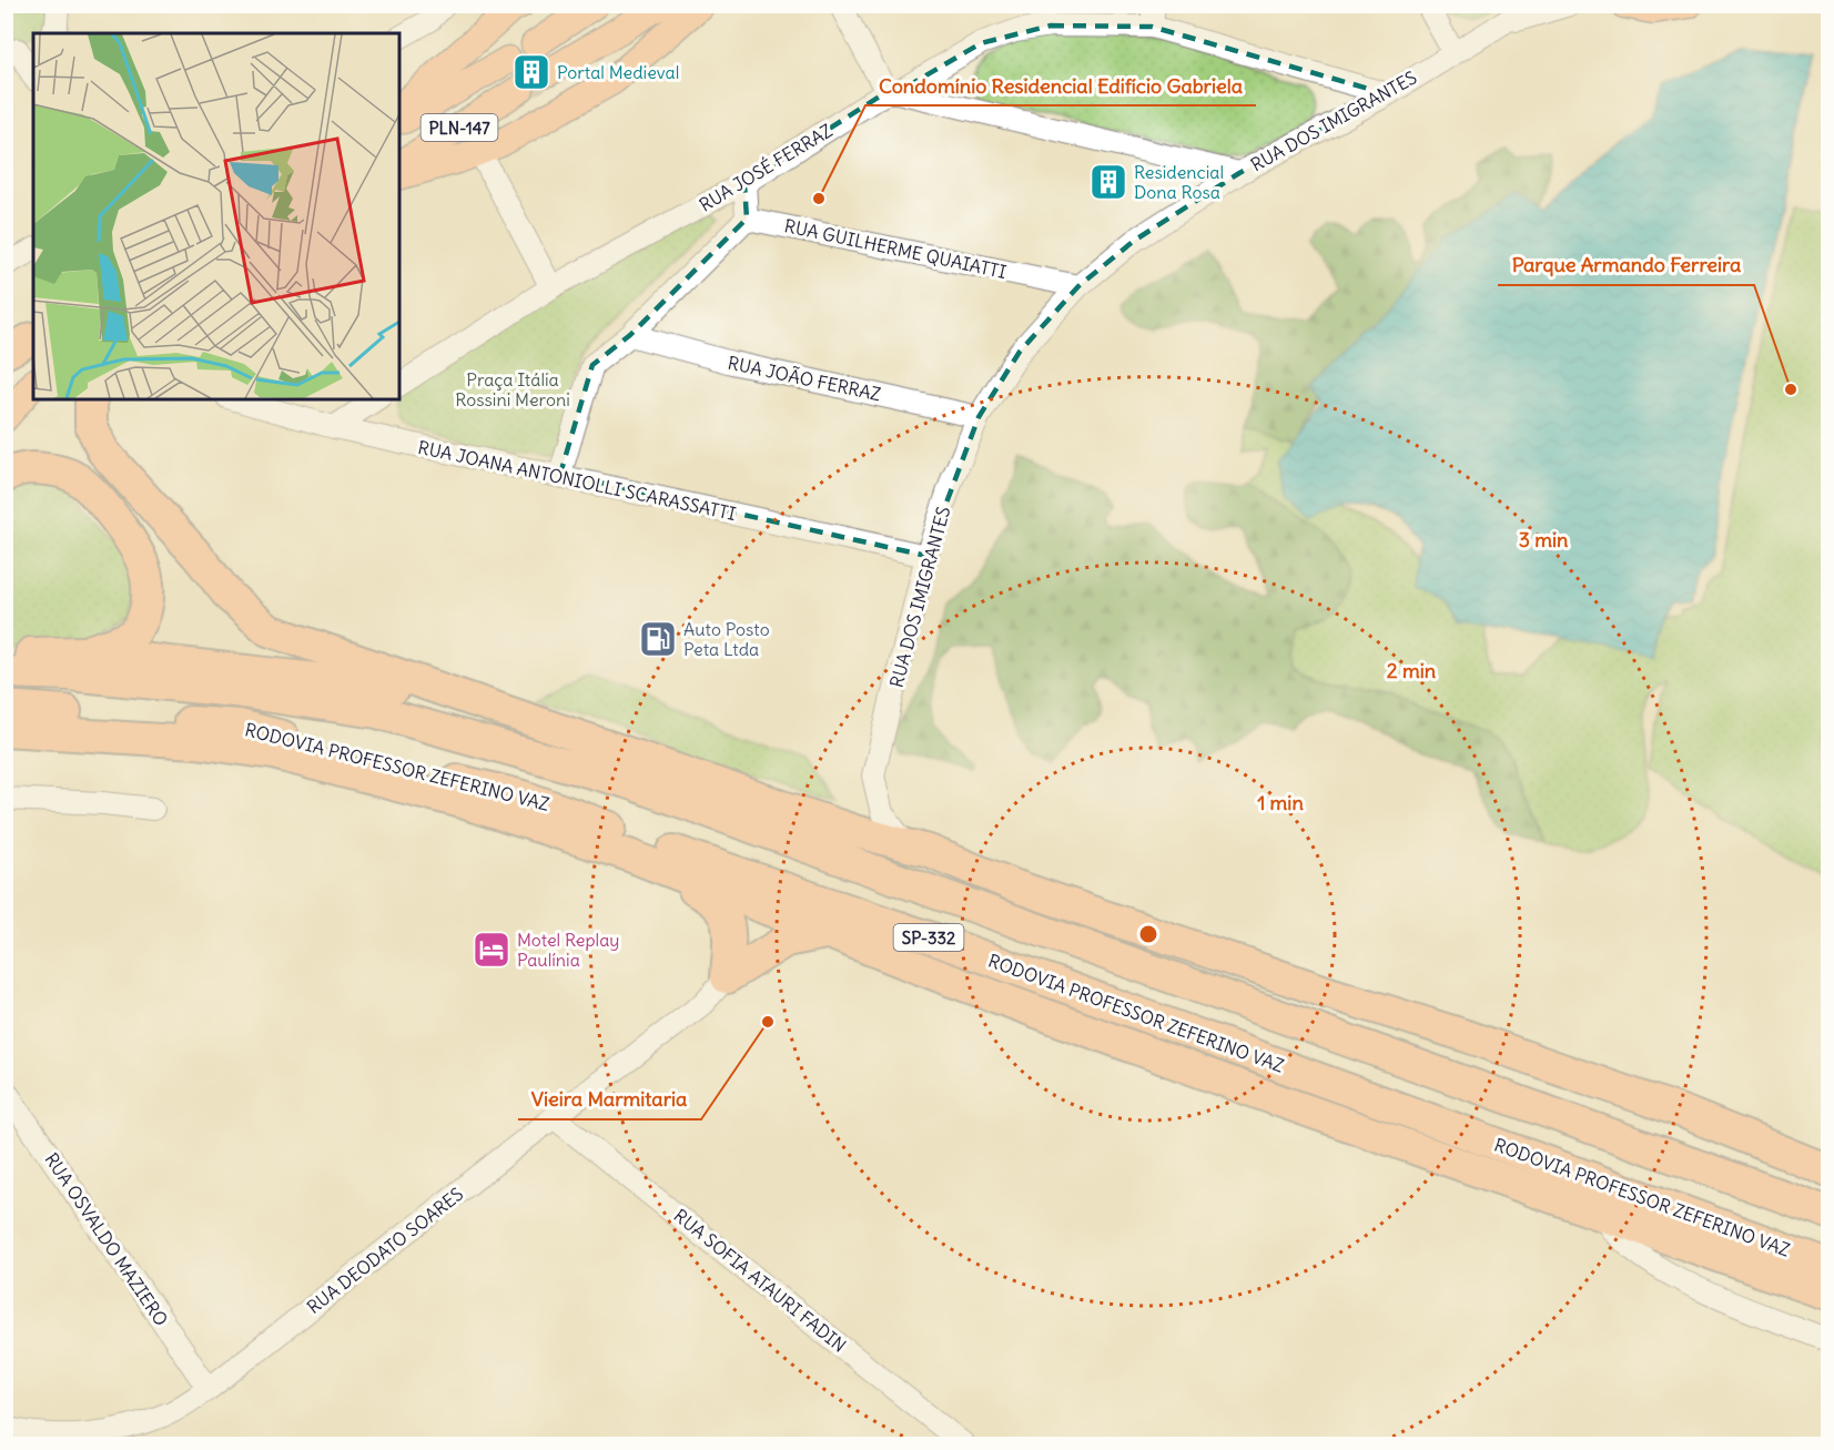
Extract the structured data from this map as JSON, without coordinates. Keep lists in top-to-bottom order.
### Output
{
  "streets": {
    "highway": ["RODOVIA PROFESSOR ZEFERINO VAZ", "SP-332"],
    "main road": ["PLN-147"],
    "street": [
      "RUA DOS IMIGRANTES",
      "RUA JOSÉ FERRAZ",
      "RUA GUILHERME QUAIATTI",
      "RUA JOÃO FERRAZ",
      "RUA JOANA ANTONIOLLI SCARASSATTI",
      "RUA OSVALDO MAZIERO",
      "RUA DEODATO SOARES",
      "RUA SOFIA ATAURI FADIN"
    ]
  },
  "crossings": [
    ["RUA DOS IMIGRANTES", "RUA JOSÉ FERRAZ"],
    ["RUA DOS IMIGRANTES", "RUA GUILHERME QUAIATTI"],
    ["RUA DOS IMIGRANTES", "RUA JOÃO FERRAZ"],
    ["RUA DOS IMIGRANTES", "RUA JOANA ANTONIOLLI SCARASSATTI"],
    ["RUA OSVALDO MAZIERO", "RUA DEODATO SOARES"],
    ["RUA DEODATO SOARES", "RUA SOFIA ATAURI FADIN"]
  ],
  "parks": ["Praça Itália Rossini Meroni"],
  "places": {
    "building": ["Portal Medieval", "Residencial Dona Rosa"],
    "other": ["Condomínio Residencial Edifício Gabriela", "Parque Armando Ferreira", "Vieira Marmitaria"],
    "fuel station": ["Auto Posto Peta Ltda"],
    "hotel": ["Motel Replay Paulínia"]
  },
  "rings": ["3 min", "2 min", "1 min"]
}
